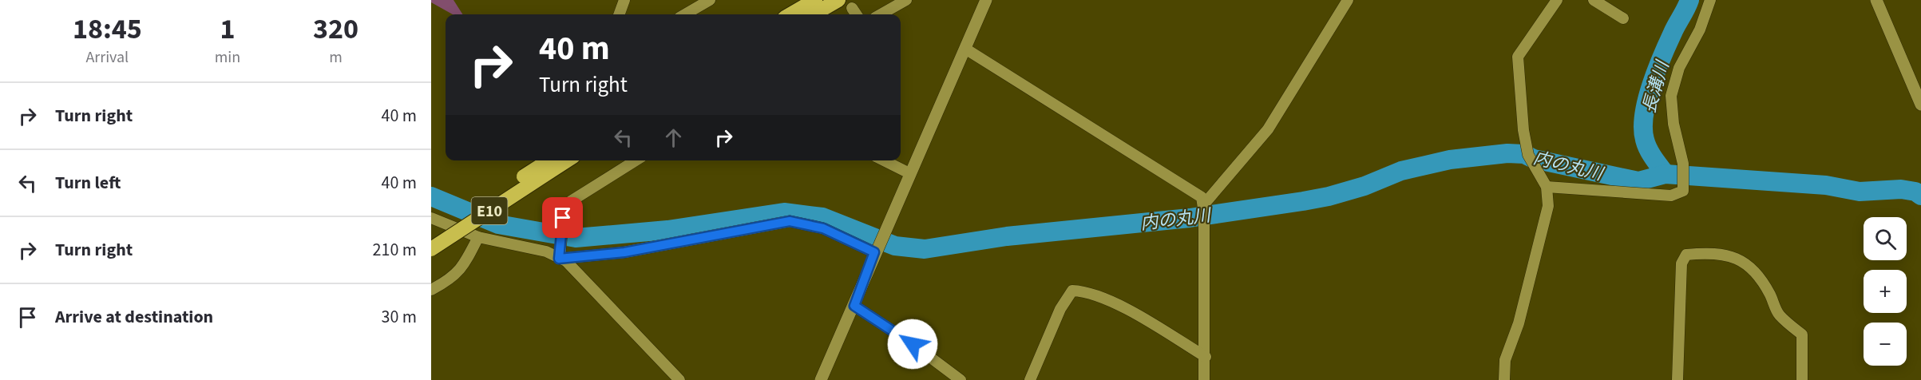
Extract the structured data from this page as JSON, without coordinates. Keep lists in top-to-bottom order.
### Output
{
  "streets": {
    "highway": ["E10"]
  },
  "water": ["長溝川", "内の丸川"],
  "page": {
    "eta": [
      "18:45",
      "Arrival",
      "1",
      "min",
      "320",
      "m"
    ],
    "turn": ["40 m", "Turn right"],
    "list": [
      {
        "name": "Turn right",
        "value": "40 m"
      },
      {
        "name": "Turn left",
        "value": "40 m"
      },
      {
        "name": "Turn right",
        "value": "210 m"
      },
      {
        "name": "Arrive at destination",
        "value": "30 m"
      }
    ],
    "map_buttons": ["+", "−"]
  }
}
